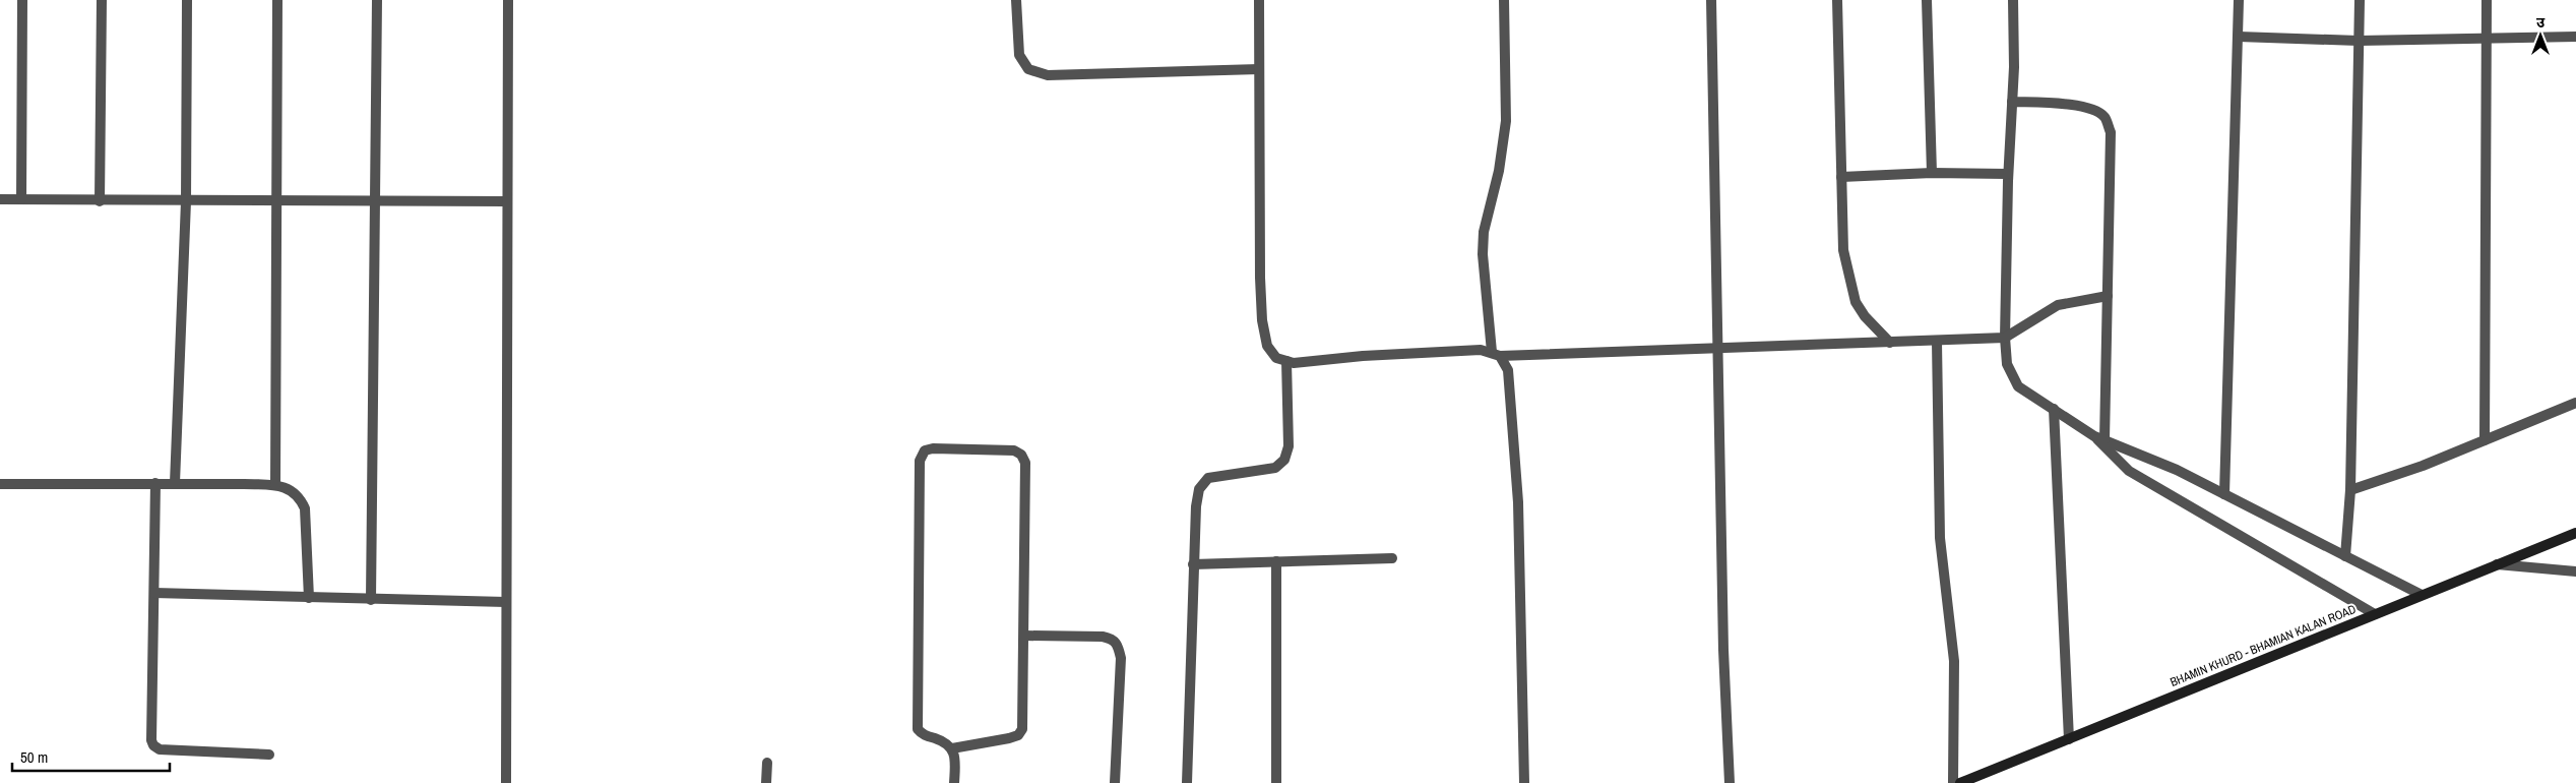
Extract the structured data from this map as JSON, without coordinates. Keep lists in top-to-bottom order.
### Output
{
  "streets": {
    "street": ["BHAMIN KHURD - BHAMIAN KALAN ROAD"]
  },
  "scale_bar": "50 m",
  "north": "top"
}
